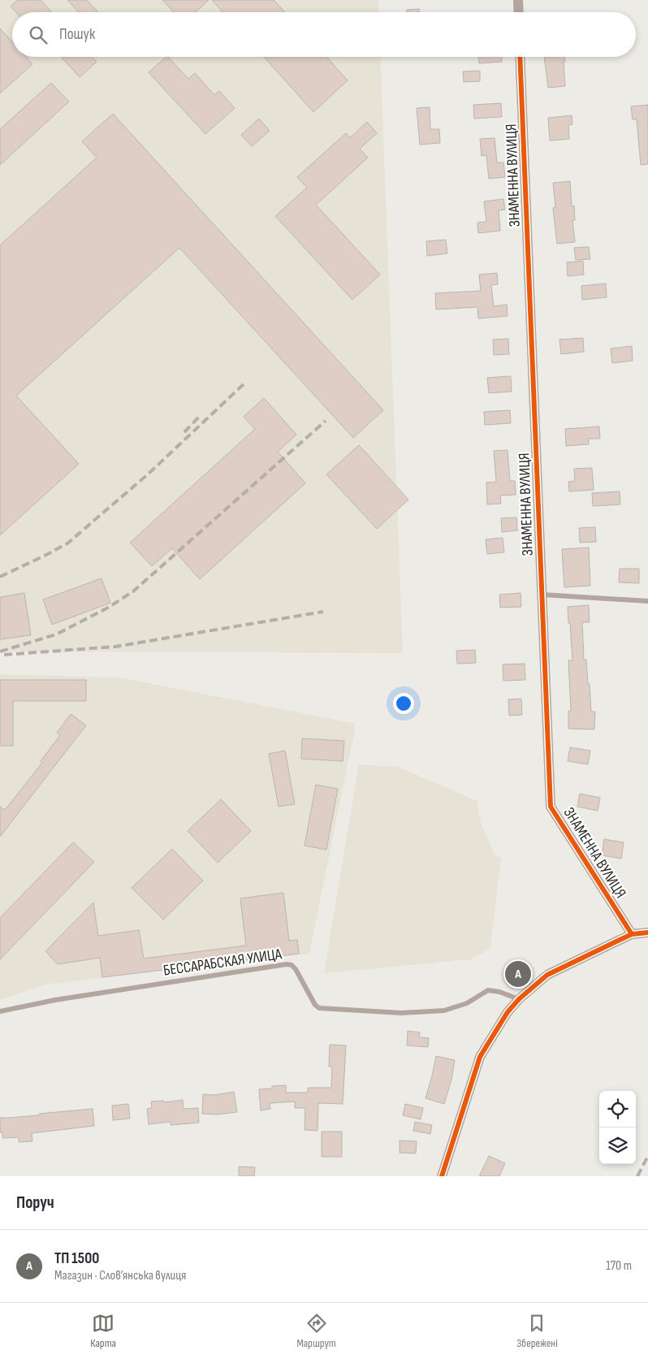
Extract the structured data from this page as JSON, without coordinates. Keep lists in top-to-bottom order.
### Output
{
  "streets": {
    "street": ["ЗНАМЕННА ВУЛИЦЯ"],
    "lane": ["БЕССАРАБСКАЯ УЛИЦА"]
  },
  "page": {
    "search": "Пошук",
    "pins": "A",
    "heading": "Поруч",
    "list": [
      {
        "mark": "A",
        "name": "ТП 1500",
        "note": "Магазин · Слов’янська вулиця",
        "value": "170 m"
      }
    ],
    "nav": ["Карта", "Маршрут", "Збережені"]
  }
}
